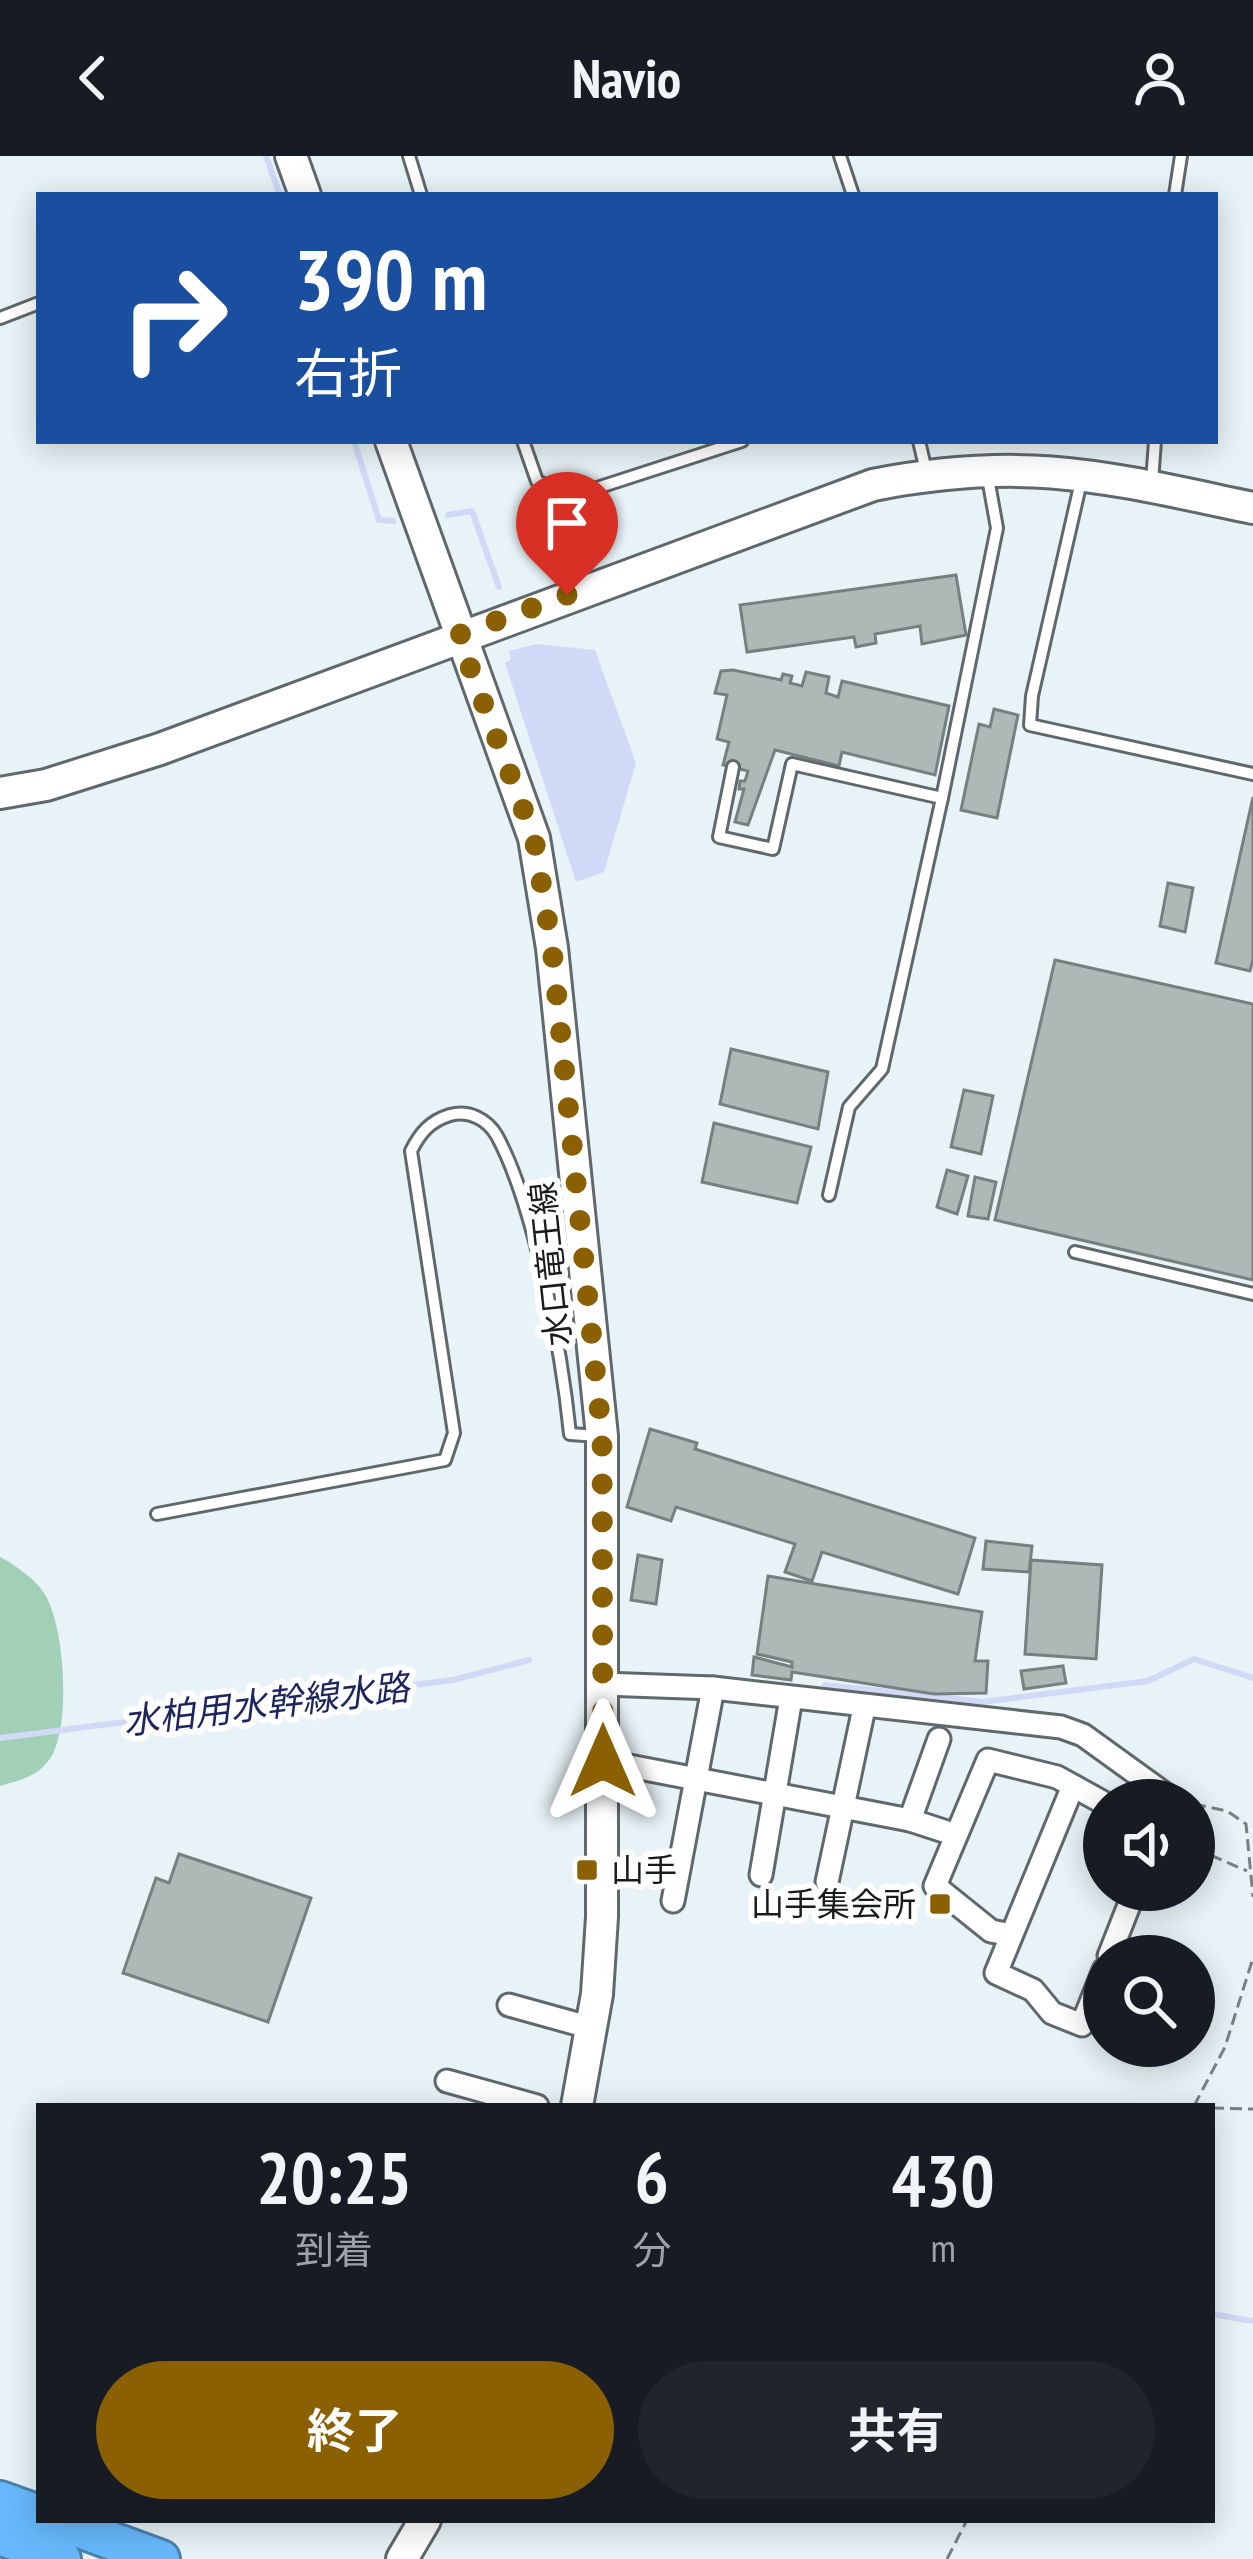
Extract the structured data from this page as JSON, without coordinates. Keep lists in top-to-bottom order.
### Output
{
  "streets": {
    "main road": ["水口竜王線"]
  },
  "water": ["水柏用水幹線水路"],
  "places": {
    "transit": ["山手", "山手集会所"]
  },
  "page": {
    "header": "Navio",
    "turn": ["390 m", "右折"],
    "eta": [
      "20:25",
      "到着",
      "6",
      "分",
      "430",
      "m"
    ],
    "buttons": ["終了", "共有"]
  }
}
